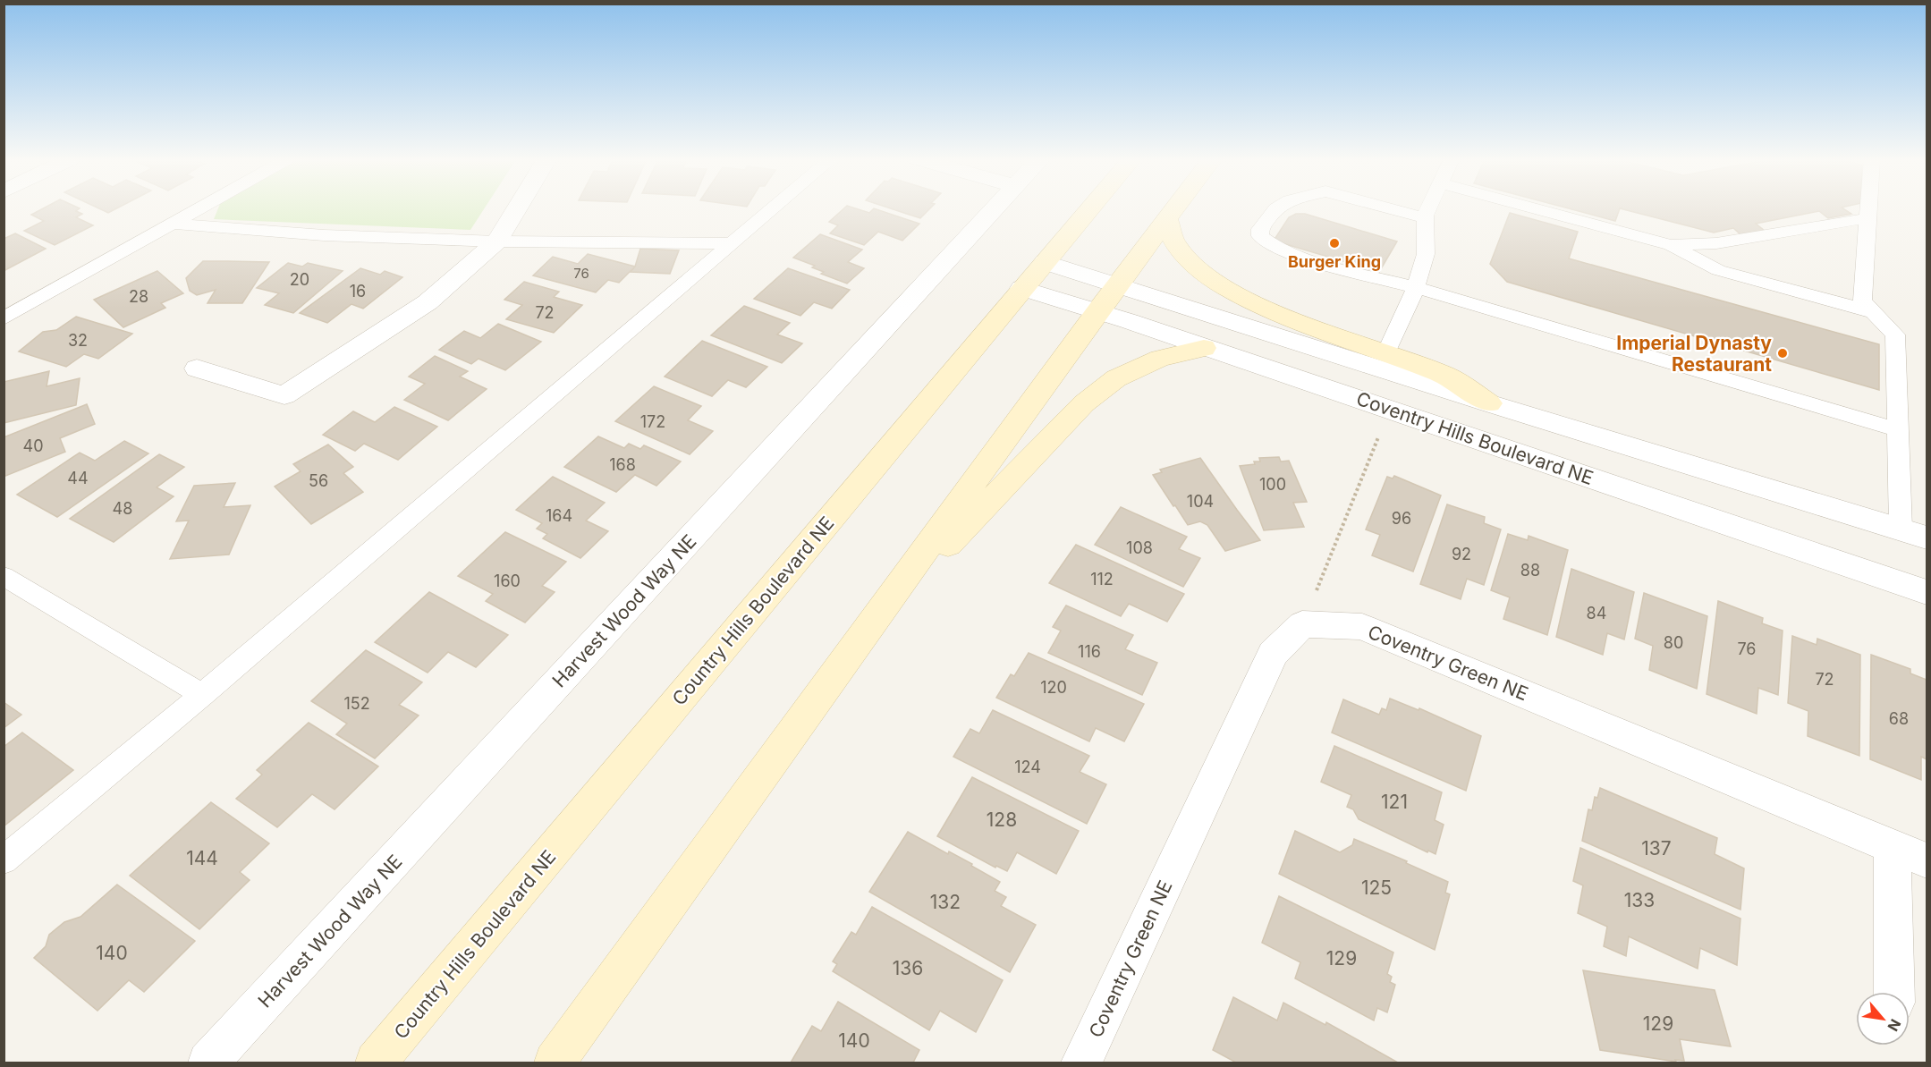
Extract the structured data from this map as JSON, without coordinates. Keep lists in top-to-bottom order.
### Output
{
  "streets": {
    "main road": ["Country Hills Boulevard NE"],
    "street": ["Coventry Hills Boulevard NE", "Harvest Wood Way NE", "Coventry Green NE"]
  },
  "crossings": [
    ["Coventry Hills Boulevard NE", "Country Hills Boulevard NE"]
  ],
  "places": ["Burger King", "Imperial Dynasty Restaurant"],
  "house_numbers": [
    "76",
    "20",
    "16",
    "28",
    "72",
    "32",
    "172",
    "40",
    "168",
    "44",
    "56",
    "100",
    "104",
    "48",
    "164",
    "96",
    "108",
    "92",
    "88",
    "112",
    "160",
    "84",
    "80",
    "76",
    "116",
    "72",
    "120",
    "152",
    "68",
    "124",
    "121",
    "128",
    "137",
    "144",
    "125",
    "133",
    "132",
    "140",
    "129",
    "136",
    "129",
    "140"
  ],
  "north": "bottom right"
}
